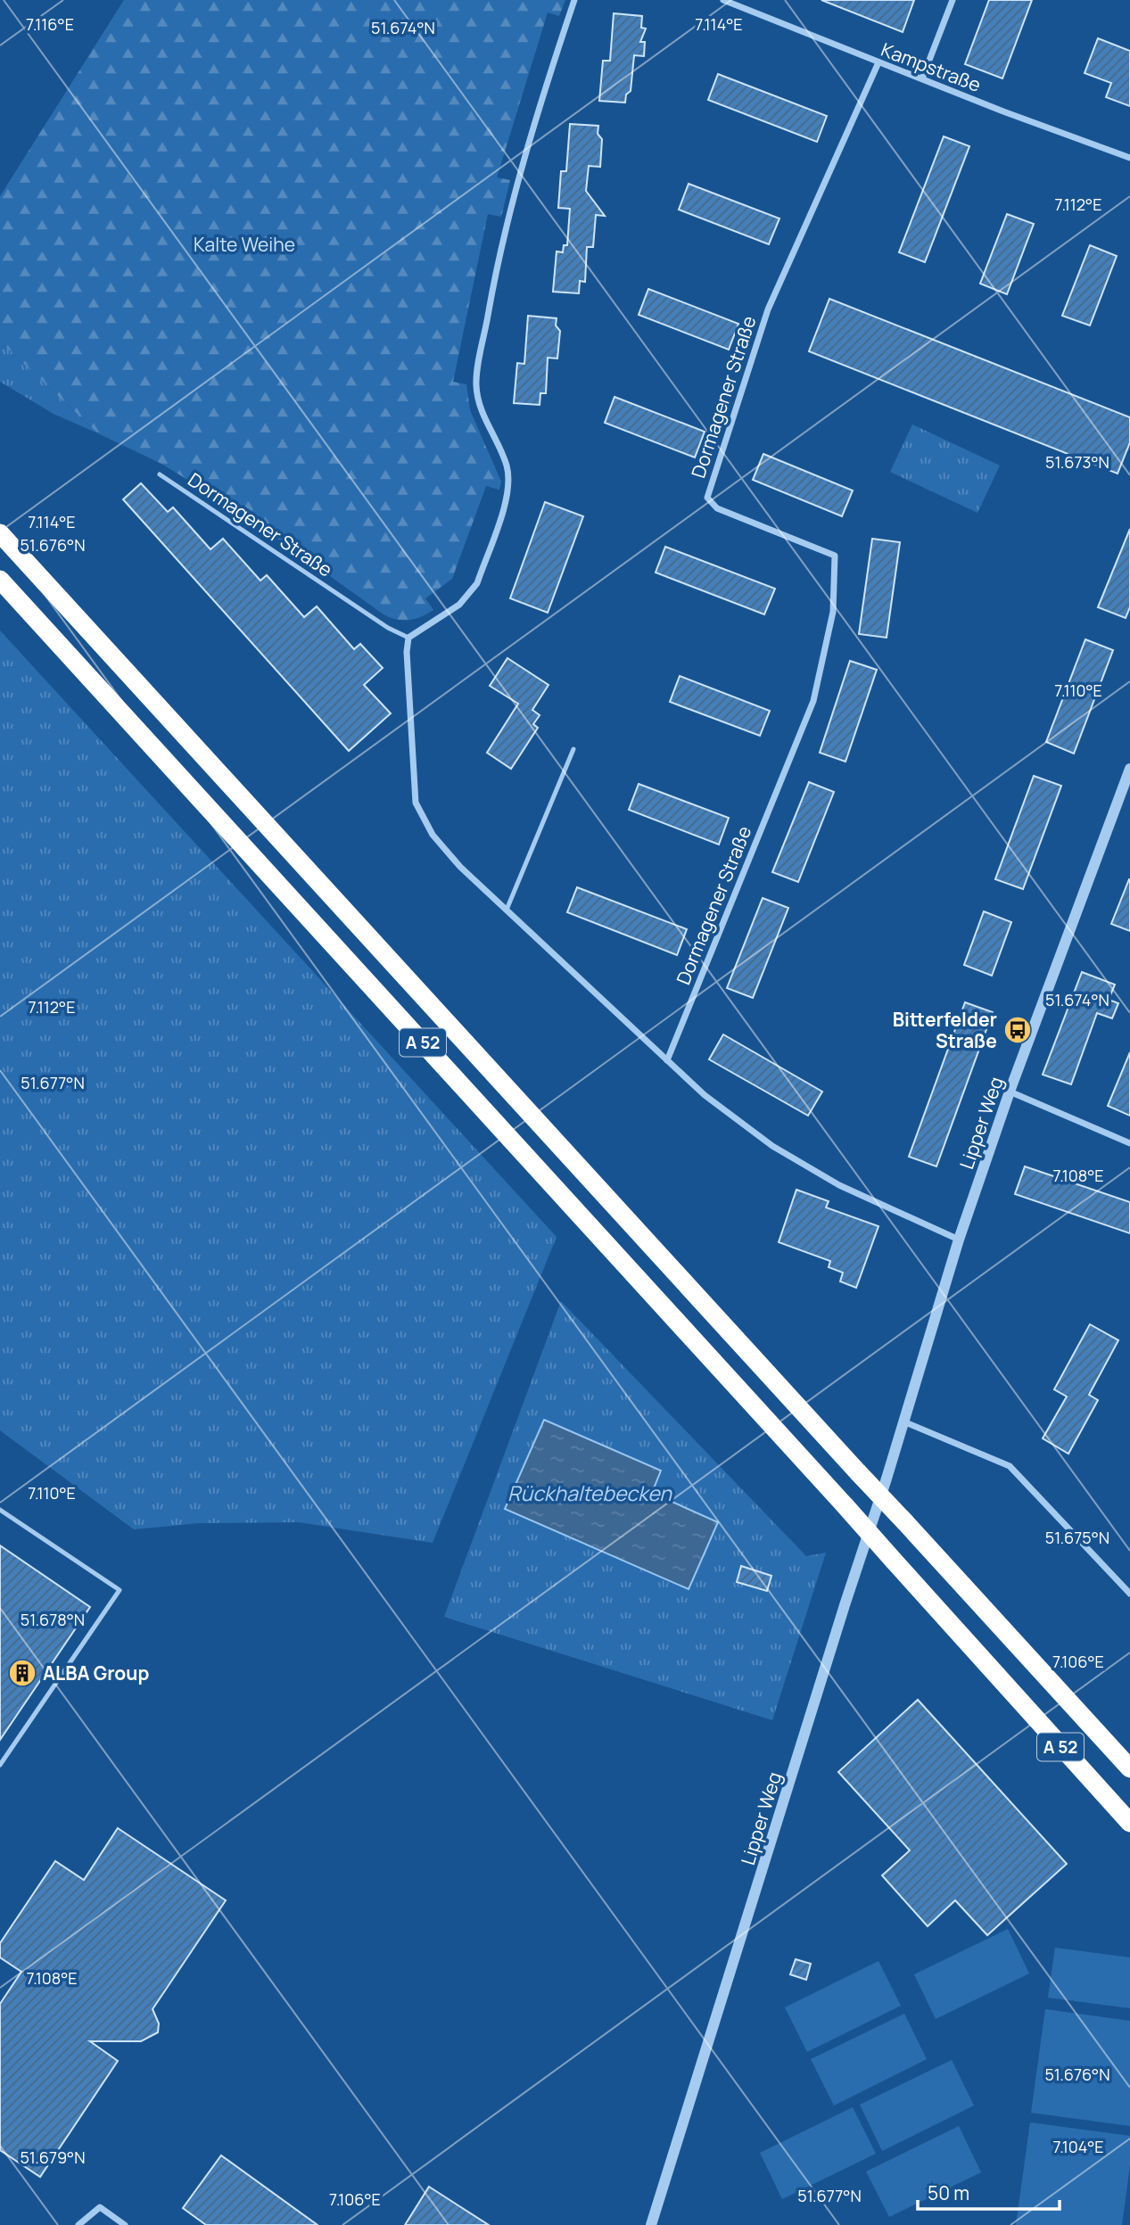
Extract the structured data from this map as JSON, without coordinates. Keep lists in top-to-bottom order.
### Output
{
  "streets": {
    "highway": ["A 52"],
    "street": ["Kampstraße", "Dormagener Straße", "Lipper Weg"]
  },
  "crossings": [
    ["Kampstraße", "Dormagener Straße"]
  ],
  "water": ["Rückhaltebecken"],
  "parks": ["Kalte Weihe"],
  "places": {
    "bus stop": ["Bitterfelder Straße"],
    "building": ["ALBA Group"]
  },
  "scale_bar": "50 m",
  "coordinates": [
    "7.116°E",
    "7.114°E",
    "51.674°N",
    "7.112°E",
    "51.673°N",
    "51.676°N",
    "7.110°E",
    "51.677°N",
    "7.108°E",
    "51.675°N",
    "51.678°N",
    "7.106°E",
    "7.104°E",
    "51.679°N"
  ]
}
